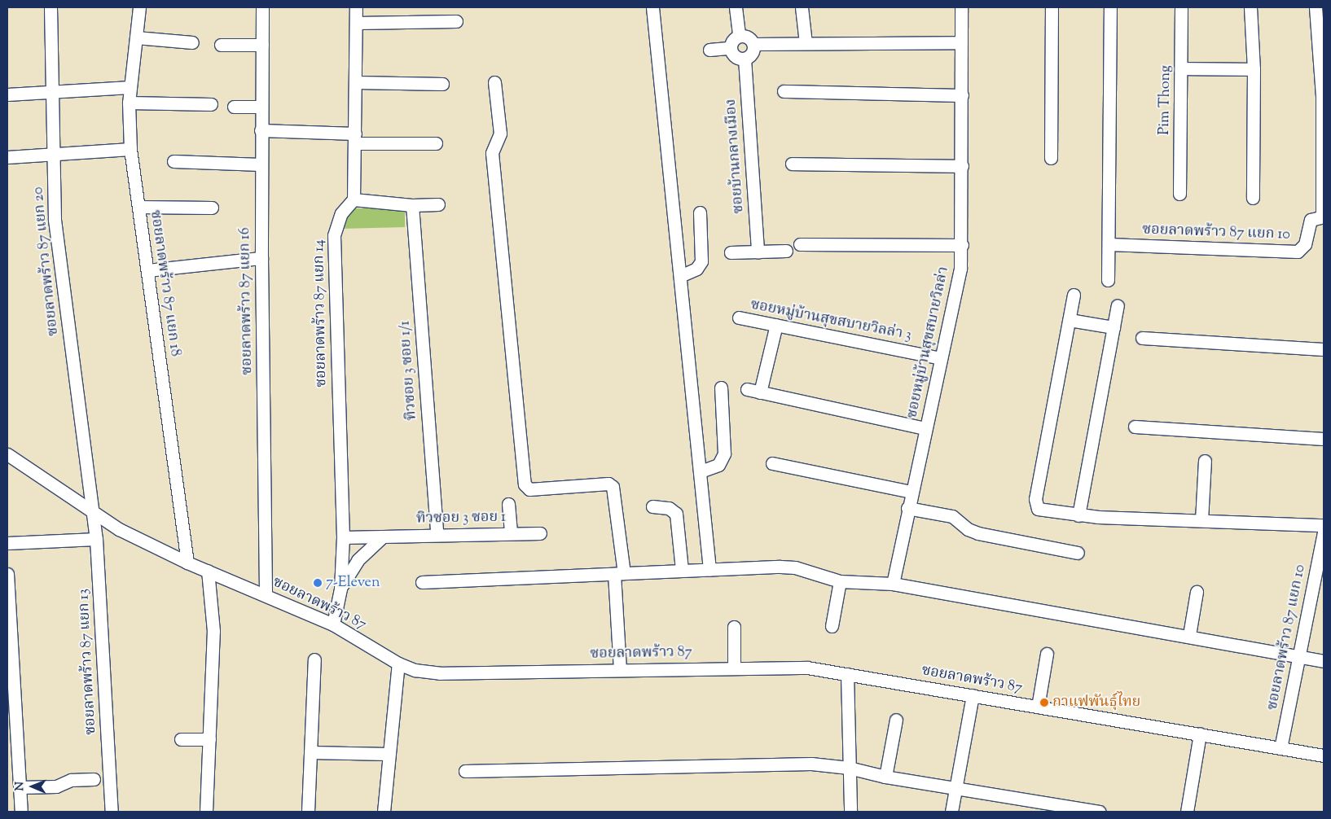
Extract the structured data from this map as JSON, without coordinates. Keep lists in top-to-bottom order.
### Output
{
  "streets": {
    "street": [
      "Pim Thong",
      "ซอยบ้านกลางเมือง",
      "ซอยลาดพร้าว 87 แยก 10",
      "ซอยลาดพร้าว 87 แยก 20",
      "ซอยลาดพร้าว 87 แยก 18",
      "ซอยลาดพร้าว 87 แยก 16",
      "ซอยลาดพร้าว 87 แยก 14",
      "ซอยหมู่บ้านสุขสบายวิลล่า 3",
      "ซอยหมู่บ้านสุขสบายวิลล่า",
      "ทิวซอย 3 ซอย 1/1",
      "ทิวซอย 3 ซอย 1",
      "ซอยลาดพร้าว 87",
      "ซอยลาดพร้าว 87 แยก 13"
    ]
  },
  "crossings": [
    ["ซอยลาดพร้าว 87 แยก 10", "ซอยลาดพร้าว 87"],
    ["ซอยลาดพร้าว 87 แยก 20", "ซอยลาดพร้าว 87"],
    ["ซอยลาดพร้าว 87 แยก 20", "ซอยลาดพร้าว 87 แยก 13"],
    ["ซอยลาดพร้าว 87 แยก 18", "ซอยลาดพร้าว 87"],
    ["ซอยลาดพร้าว 87 แยก 16", "ซอยลาดพร้าว 87"],
    ["ซอยลาดพร้าว 87 แยก 14", "ทิวซอย 3 ซอย 1"],
    ["ซอยลาดพร้าว 87 แยก 14", "ซอยลาดพร้าว 87"],
    ["ซอยหมู่บ้านสุขสบายวิลล่า 3", "ซอยหมู่บ้านสุขสบายวิลล่า"],
    ["ทิวซอย 3 ซอย 1/1", "ทิวซอย 3 ซอย 1"],
    ["ซอยลาดพร้าว 87", "ซอยลาดพร้าว 87 แยก 13"]
  ],
  "places": ["7-Eleven", "กาแฟพันธ์ุไทย"],
  "north": "left"
}
